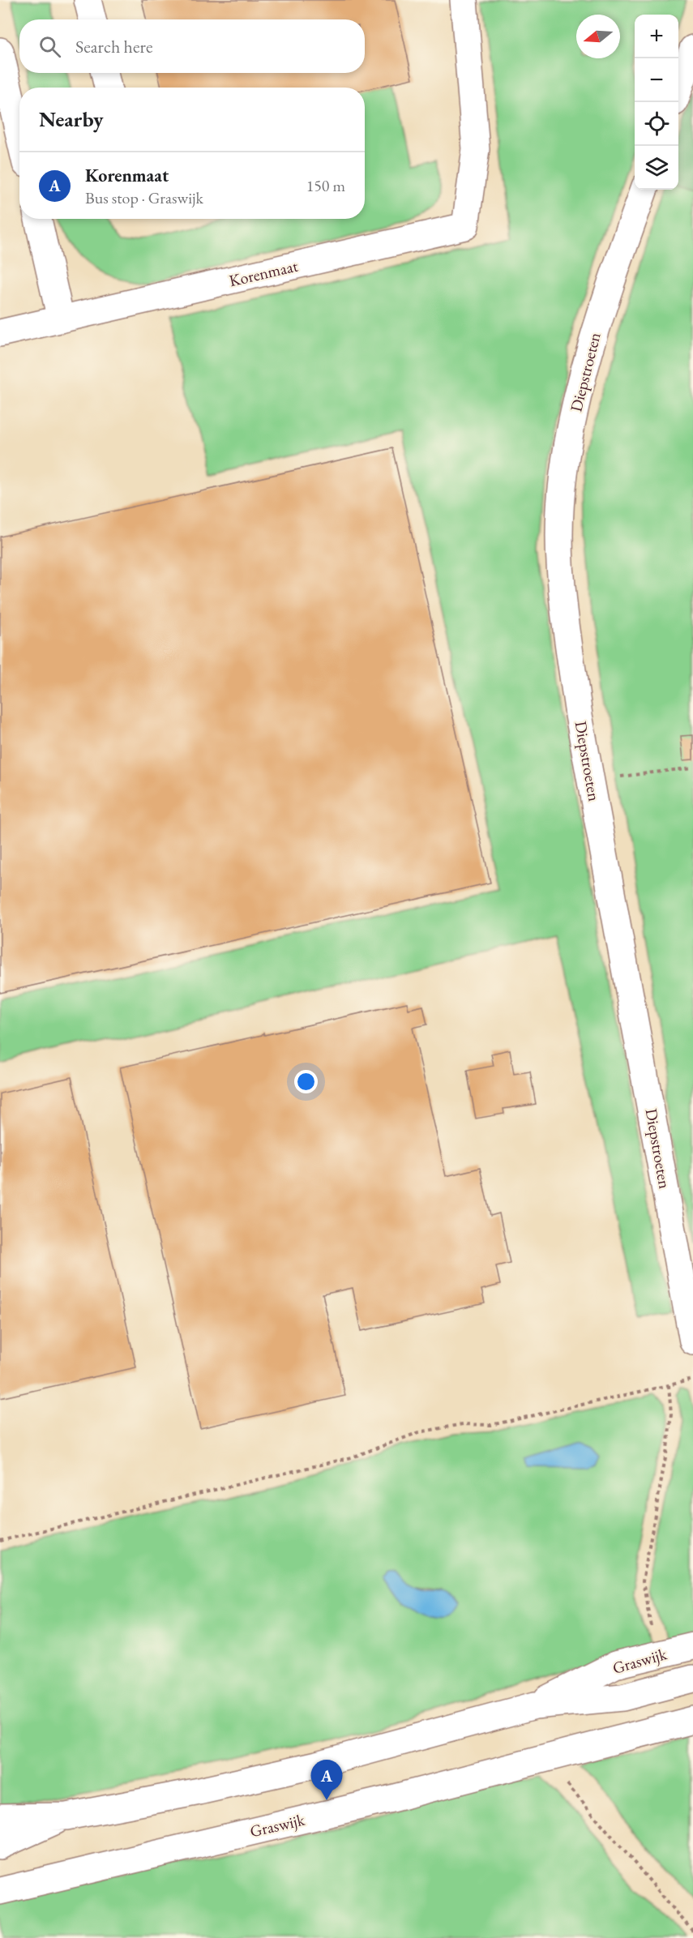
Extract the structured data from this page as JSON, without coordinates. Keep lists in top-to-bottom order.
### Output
{
  "streets": {
    "street": ["Korenmaat", "Diepstroeten", "Graswijk"]
  },
  "north": "left",
  "page": {
    "map_buttons": ["+", "−"],
    "search": "Search here",
    "heading": "Nearby",
    "list": [
      {
        "mark": "A",
        "name": "Korenmaat",
        "note": "Bus stop · Graswijk",
        "value": "150 m"
      }
    ],
    "pins": "A"
  }
}
